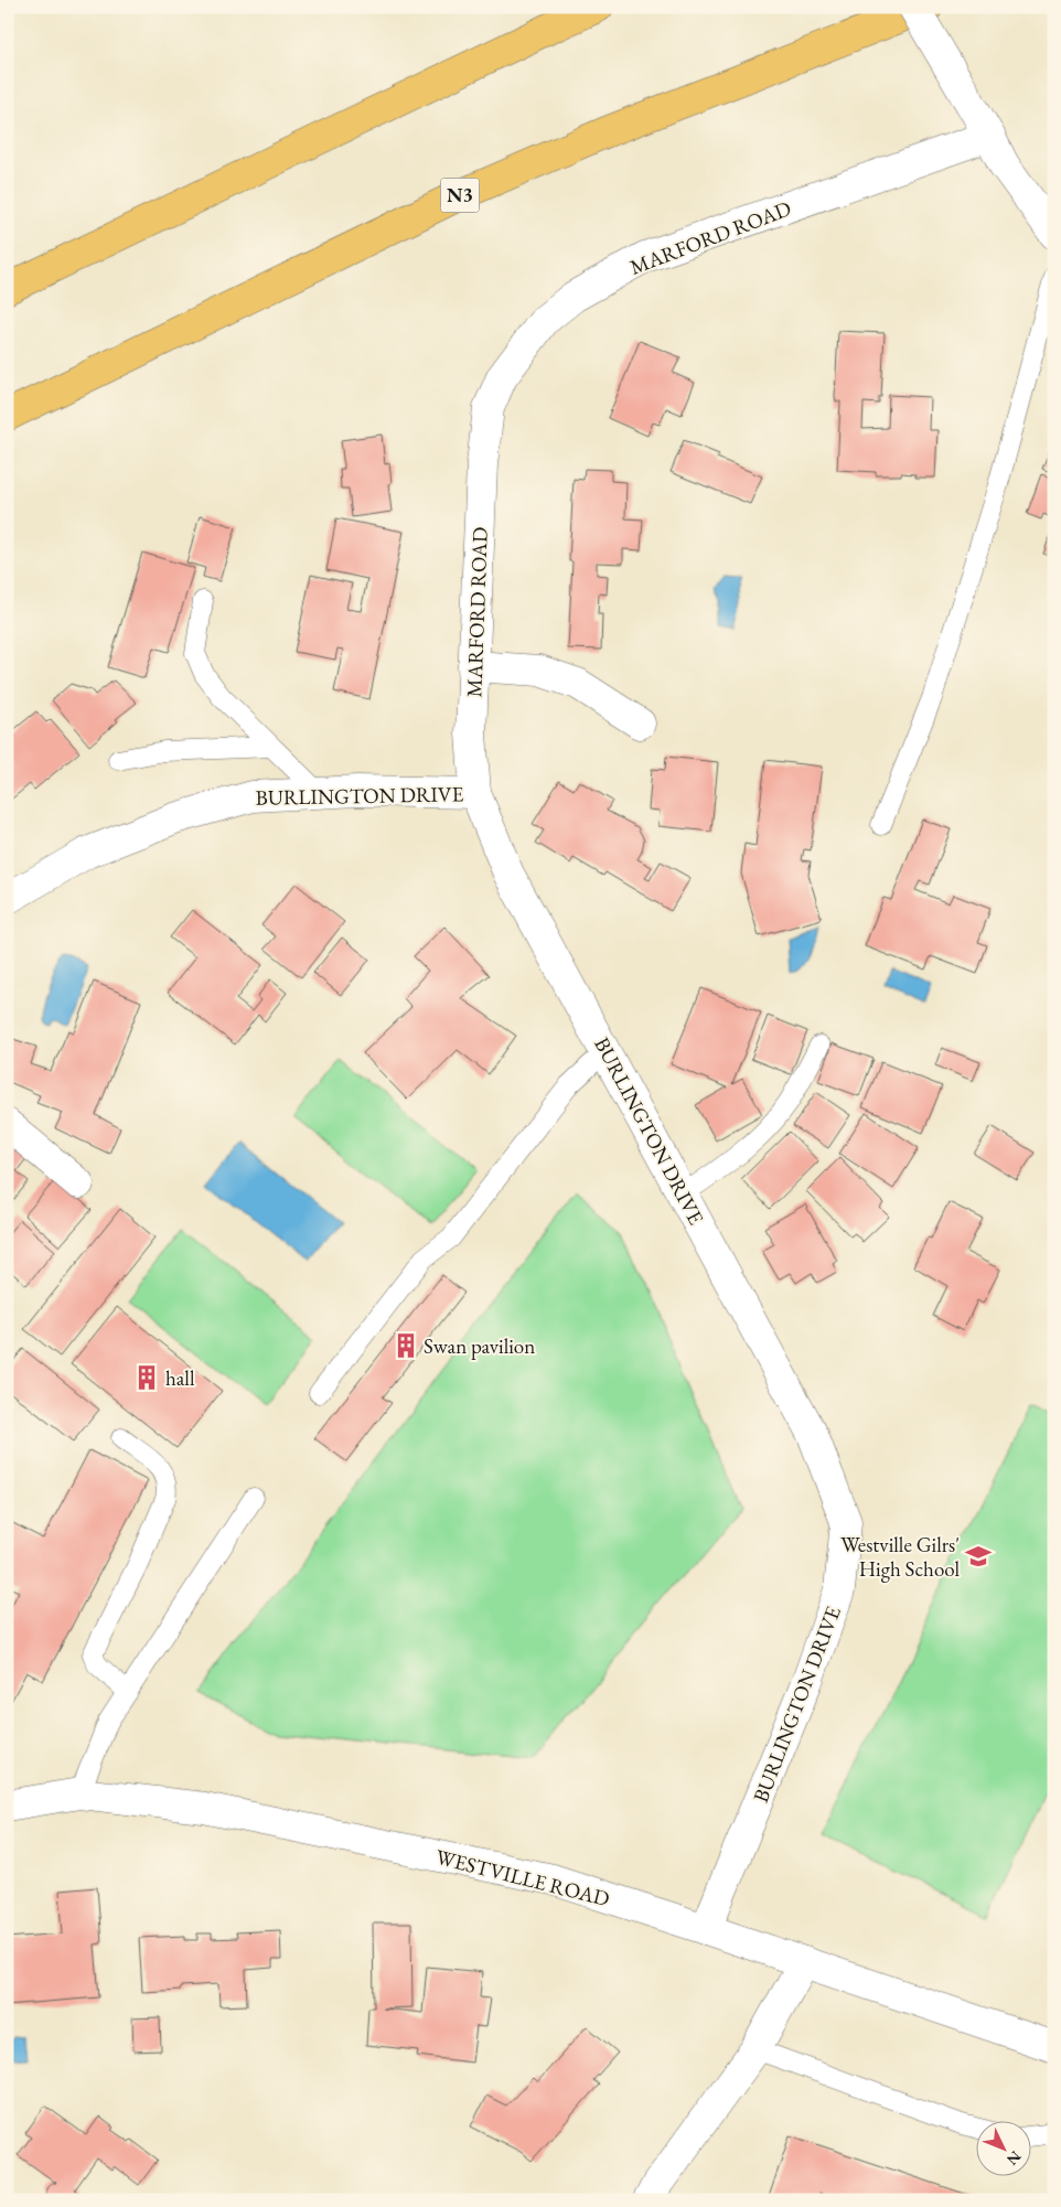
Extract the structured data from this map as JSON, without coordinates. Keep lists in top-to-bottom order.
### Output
{
  "streets": {
    "highway": ["N3"],
    "street": ["MARFORD ROAD", "BURLINGTON DRIVE", "WESTVILLE ROAD"]
  },
  "crossings": [
    ["MARFORD ROAD", "BURLINGTON DRIVE"],
    ["BURLINGTON DRIVE", "WESTVILLE ROAD"]
  ],
  "places": {
    "building": ["Swan pavilion", "hall"],
    "school or university": ["Westville Gilrs' High School"]
  },
  "north": "bottom right"
}
